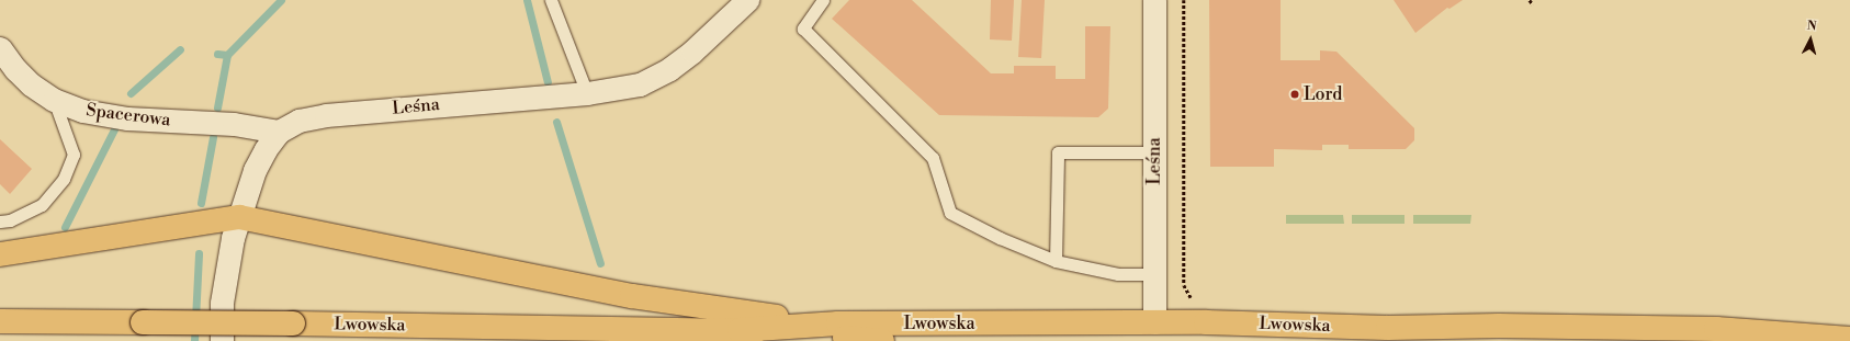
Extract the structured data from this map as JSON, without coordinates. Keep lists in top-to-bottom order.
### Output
{
  "streets": {
    "main road": ["Lwowska"],
    "street": ["Leśna", "Spacerowa"]
  },
  "crossings": [
    ["Leśna", "Spacerowa"],
    ["Leśna", "Lwowska"]
  ],
  "places": ["Lord"],
  "north": "top"
}
